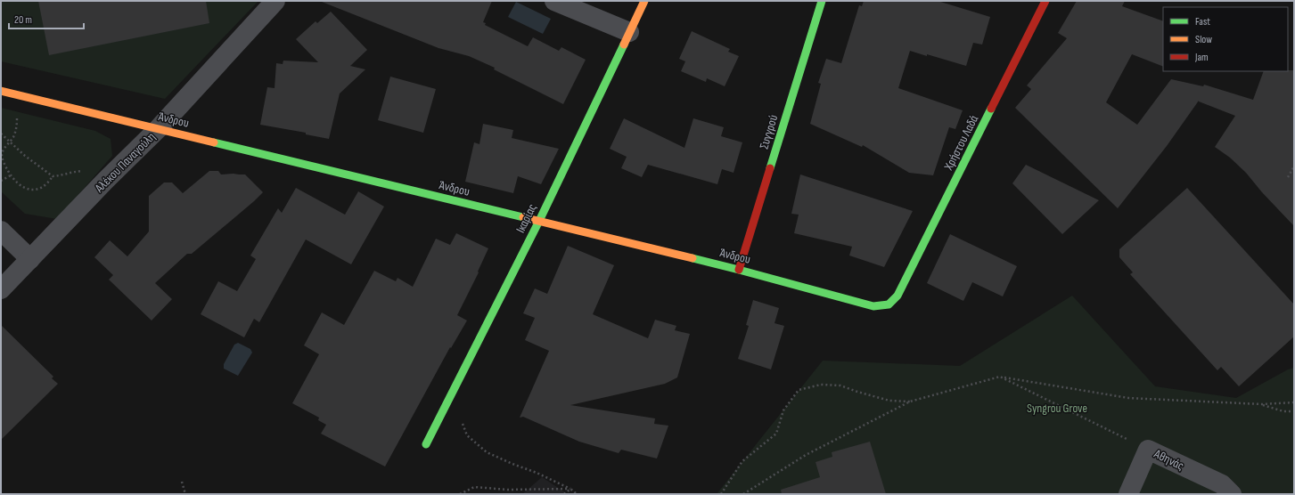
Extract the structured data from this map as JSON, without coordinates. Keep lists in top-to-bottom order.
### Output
{
  "streets": {
    "main road": [
      "Άνδρου",
      "Συγγρού",
      "Χρήστου Λαδά",
      "Ικαρίας"
    ],
    "street": ["Αλέκου Παναγούλη", "Αθηνάς"]
  },
  "crossings": [
    ["Άνδρου", "Συγγρού"],
    ["Άνδρου", "Χρήστου Λαδά"],
    ["Άνδρου", "Αλέκου Παναγούλη"],
    ["Άνδρου", "Ικαρίας"]
  ],
  "parks": ["Syngrou Grove"],
  "legend": ["Fast", "Slow", "Jam"],
  "scale_bar": "20 m"
}
